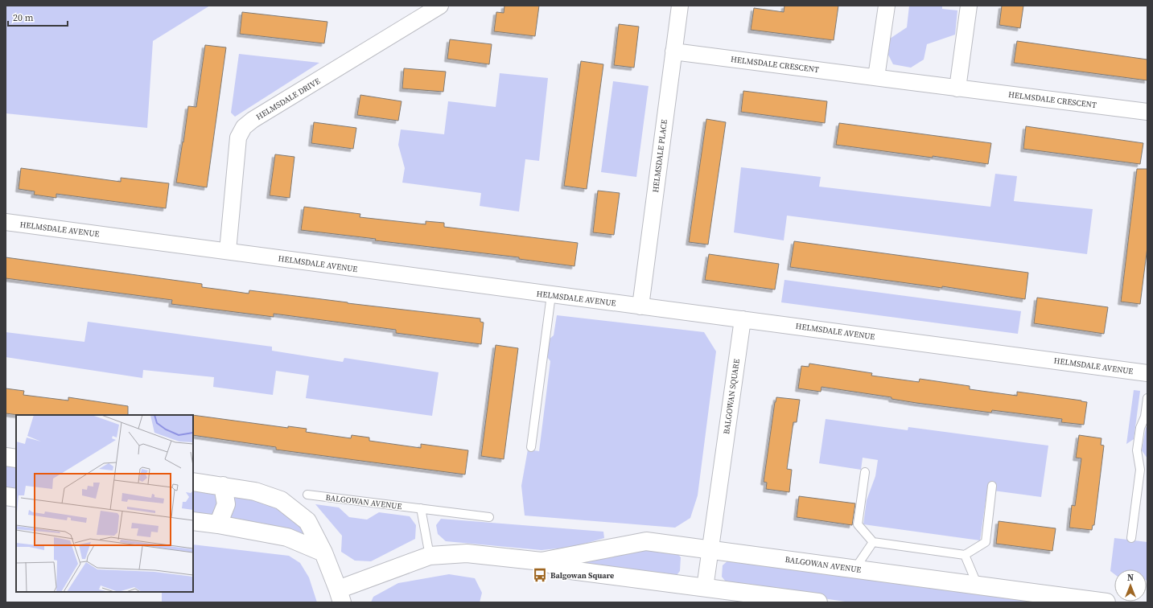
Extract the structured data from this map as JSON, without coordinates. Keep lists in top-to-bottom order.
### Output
{
  "streets": {
    "street": [
      "HELMSDALE CRESCENT",
      "HELMSDALE DRIVE",
      "HELMSDALE PLACE",
      "HELMSDALE AVENUE",
      "BALGOWAN SQUARE",
      "BALGOWAN AVENUE"
    ]
  },
  "crossings": [
    ["HELMSDALE CRESCENT", "HELMSDALE PLACE"],
    ["HELMSDALE DRIVE", "HELMSDALE AVENUE"],
    ["HELMSDALE PLACE", "HELMSDALE AVENUE"],
    ["HELMSDALE AVENUE", "BALGOWAN SQUARE"],
    ["BALGOWAN SQUARE", "BALGOWAN AVENUE"]
  ],
  "places": {
    "bus stop": ["Balgowan Square"]
  },
  "scale_bar": "20 m",
  "north": "top"
}
